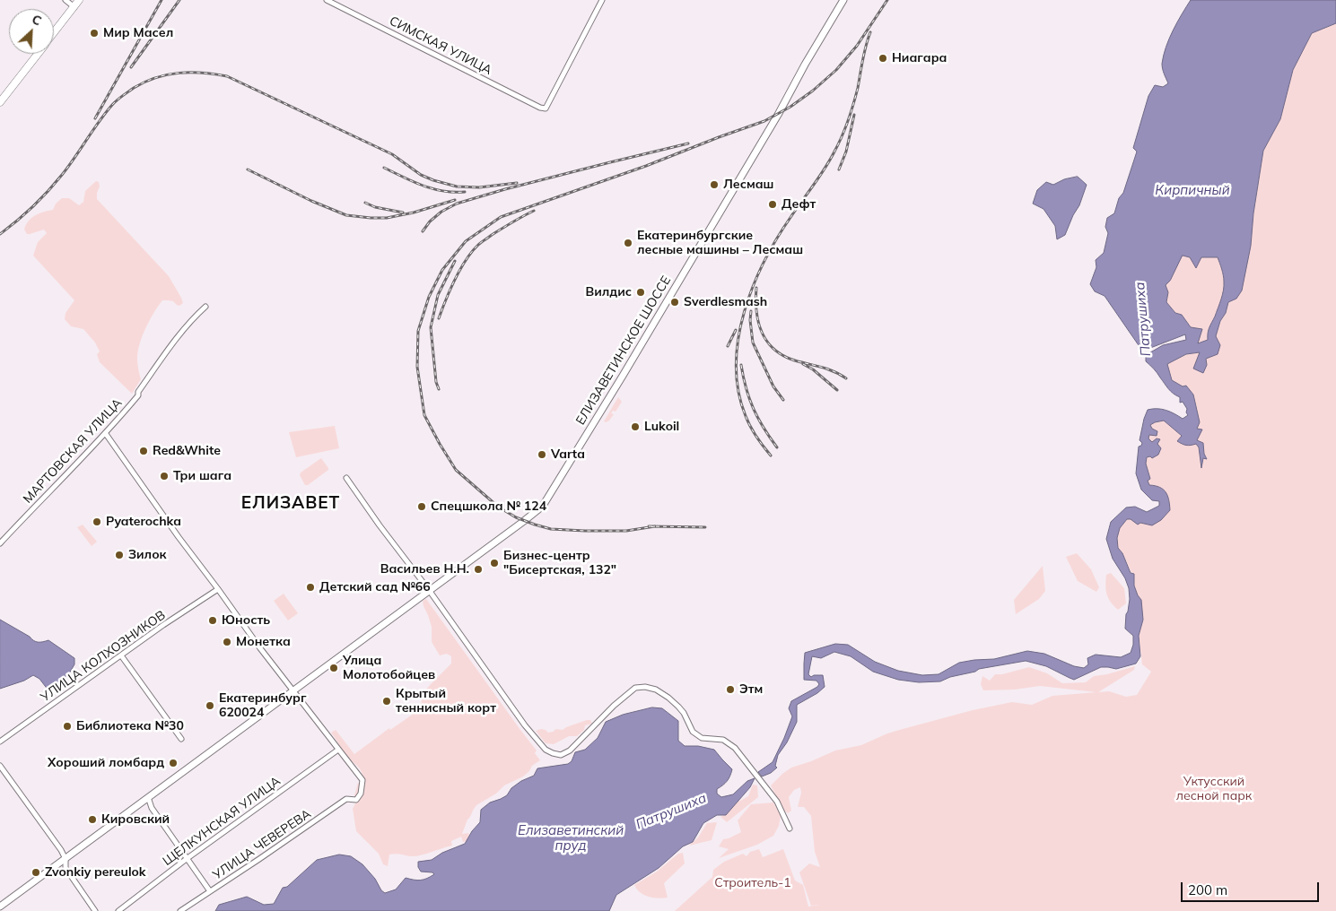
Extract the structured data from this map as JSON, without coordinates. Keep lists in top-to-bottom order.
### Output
{
  "streets": {
    "main road": ["ЕЛИЗАВЕТИНСКОЕ ШОССЕ"],
    "street": [
      "СИМСКАЯ УЛИЦА",
      "МАРТОВСКАЯ УЛИЦА",
      "УЛИЦА КОЛХОЗНИКОВ",
      "ЩЕЛКУНСКАЯ УЛИЦА",
      "УЛИЦА ЧЕВЕРЕВА"
    ]
  },
  "crossings": [
    ["ЩЕЛКУНСКАЯ УЛИЦА", "УЛИЦА ЧЕВЕРЕВА"]
  ],
  "districts": ["ЕЛИЗАВЕТ"],
  "water": ["Кирпичный", "Патрушиха", "Елизаветинский пруд"],
  "parks": ["Уктусский лесной парк", "Строитель-1"],
  "places": [
    "Мир Масел",
    "Ниагара",
    "Лесмаш",
    "Дефт",
    "Екатеринбургские лесные машины – Лесмаш",
    "Вилдис",
    "Sverdlesmash",
    "Lukoil",
    "Red&White",
    "Varta",
    "Три шага",
    "Спецшкола № 124",
    "Pyaterochka",
    "Зилок",
    "Бизнес-центр \"Бисертская, 132\"",
    "Васильев Н.Н.",
    "Детский сад №66",
    "Юность",
    "Монетка",
    "Улица Молотобойцев",
    "Этм",
    "Крытый теннисный корт",
    "Екатеринбург 620024",
    "Библиотека №30",
    "Хороший ломбард",
    "Кировский",
    "Zvonkiy pereulok"
  ],
  "scale_bar": "200 m",
  "north": "top right"
}
